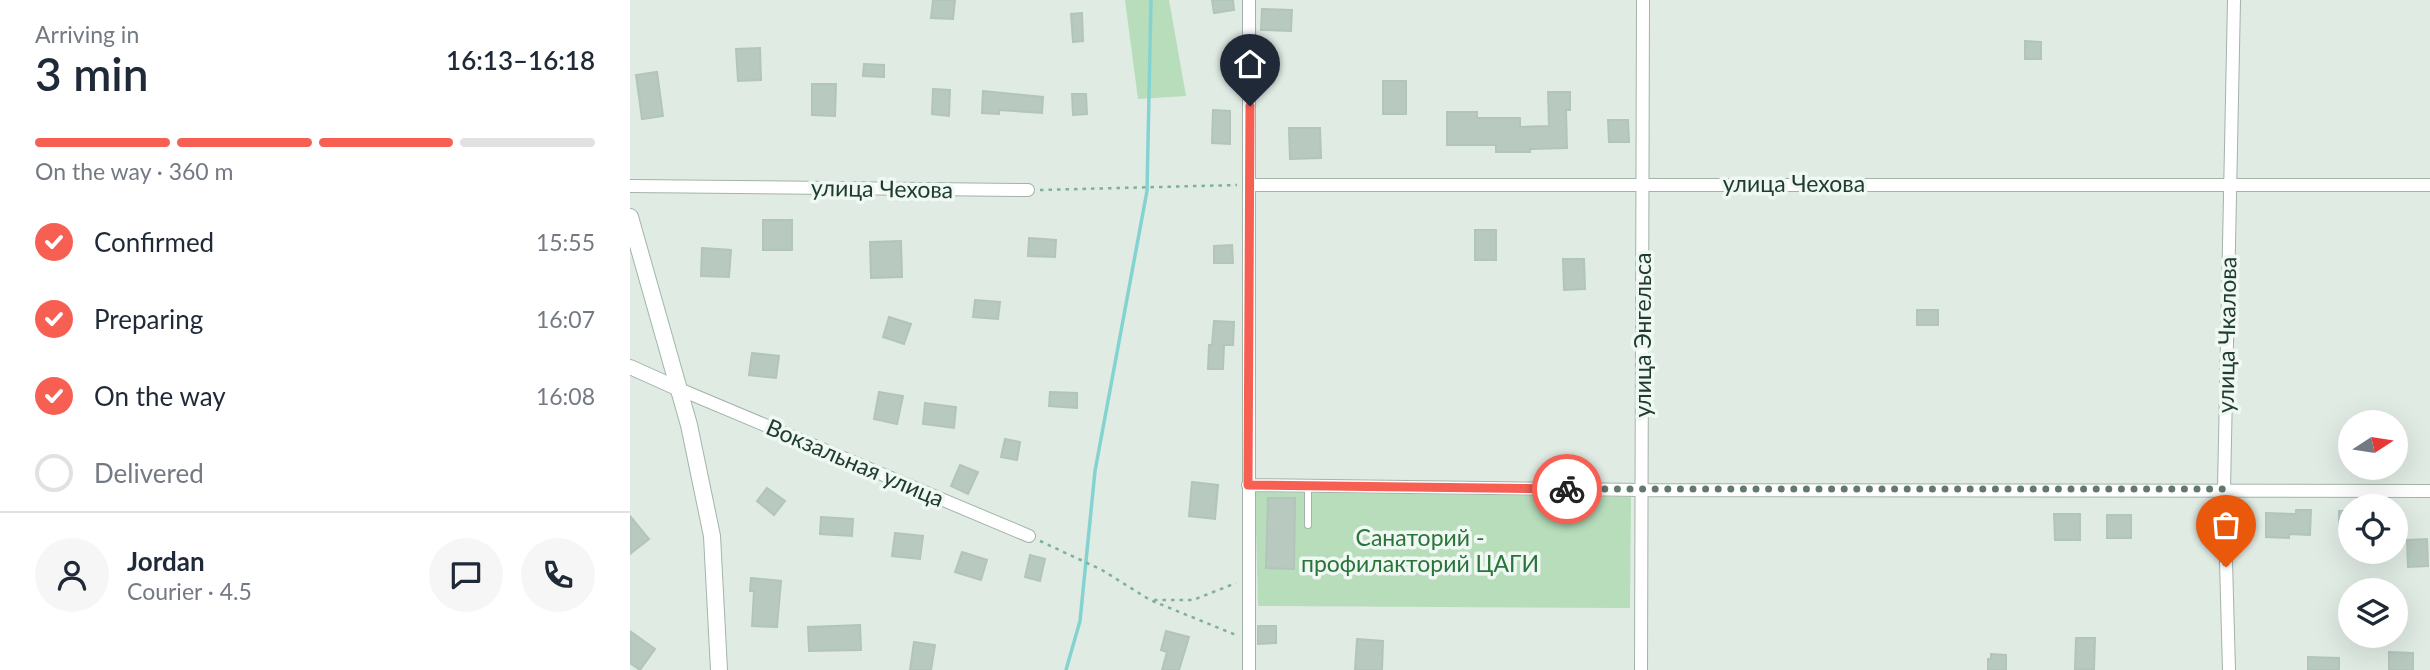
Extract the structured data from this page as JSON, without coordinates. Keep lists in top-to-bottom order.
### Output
{
  "streets": {
    "street": [
      "улица Чехова",
      "улица Энгельса",
      "улица Чкалова",
      "Вокзальная улица"
    ]
  },
  "crossings": [
    ["улица Чехова", "улица Энгельса"],
    ["улица Чехова", "улица Чкалова"]
  ],
  "parks": ["Санаторий - профилакторий ЦАГИ"],
  "north": "right",
  "page": {
    "heading": ["3 min", "Arriving in", "16:13–16:18"],
    "panel": ["Jordan", "Courier · 4.5"],
    "bar": "On the way · 360 m",
    "list": [
      ["Confirmed", "15:55"],
      ["Preparing", "16:07"],
      ["On the way", "16:08"],
      "Delivered"
    ]
  }
}
